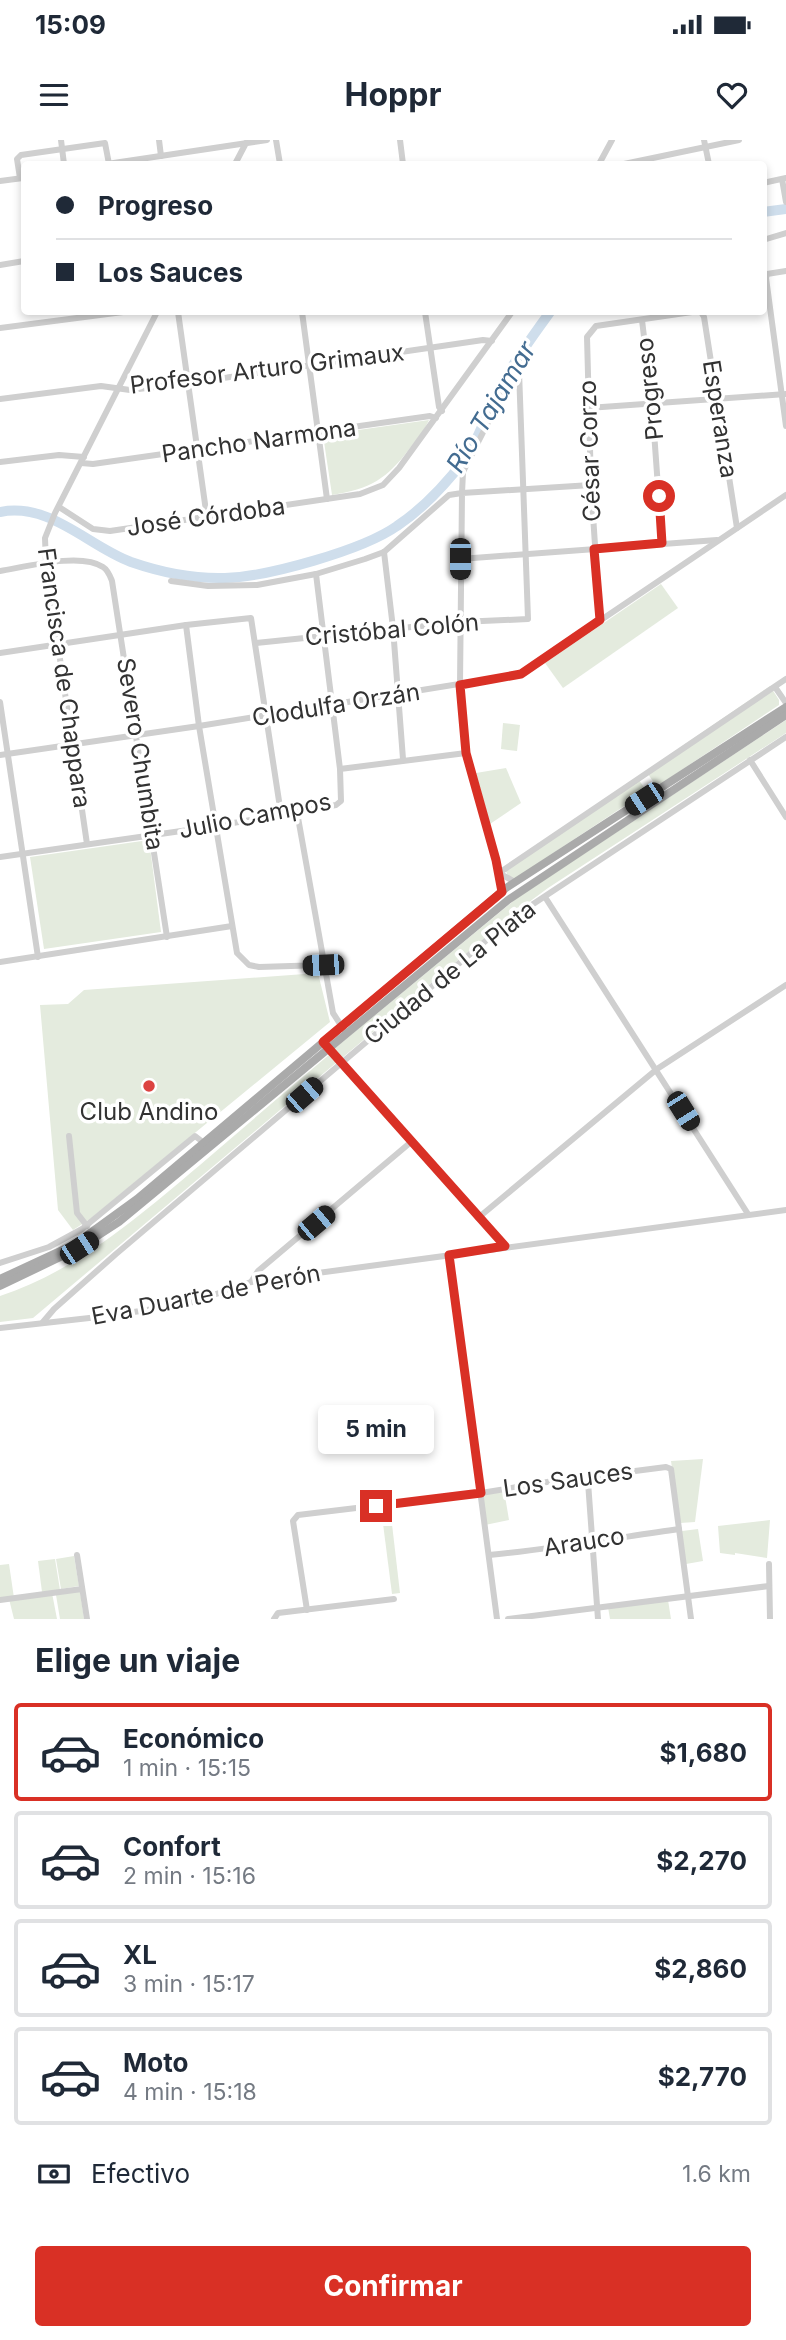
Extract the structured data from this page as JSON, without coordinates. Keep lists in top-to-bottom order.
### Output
{
  "streets": {
    "street": [
      "Profesor Arturo Grimaux",
      "Progreso",
      "Esperanza",
      "Pancho Narmona",
      "César Corzo",
      "José Córdoba",
      "Cristóbal Colón",
      "Francisca de Chappara",
      "Clodulfa Orzán",
      "Severo Chumbita",
      "Julio Campos",
      "Ciudad de La Plata",
      "Eva Duarte de Perón",
      "Los Sauces",
      "Arauco"
    ]
  },
  "crossings": [
    ["Profesor Arturo Grimaux", "José Córdoba"],
    ["Profesor Arturo Grimaux", "Francisca de Chappara"],
    ["Progreso", "César Corzo"],
    ["Esperanza", "Clodulfa Orzán"],
    ["Pancho Narmona", "José Córdoba"],
    ["Pancho Narmona", "Francisca de Chappara"],
    ["César Corzo", "Clodulfa Orzán"],
    ["José Córdoba", "Francisca de Chappara"],
    ["Francisca de Chappara", "Clodulfa Orzán"],
    ["Francisca de Chappara", "Severo Chumbita"],
    ["Francisca de Chappara", "Julio Campos"],
    ["Clodulfa Orzán", "Severo Chumbita"],
    ["Severo Chumbita", "Julio Campos"],
    ["Ciudad de La Plata", "Eva Duarte de Perón"],
    ["Los Sauces", "Arauco"]
  ],
  "water": ["Río Tajamar"],
  "places": ["Club Andino"],
  "page": {
    "status": "15:09",
    "header": "Hoppr",
    "banner": ["Progreso", "Los Sauces"],
    "bubble": "5 min",
    "heading": "Elige un viaje",
    "list": [
      {
        "name": "Económico",
        "note": "1 min · 15:15",
        "value": "$1,680"
      },
      {
        "name": "Confort",
        "note": "2 min · 15:16",
        "value": "$2,270"
      },
      {
        "name": "XL",
        "note": "3 min · 15:17",
        "value": "$2,860"
      },
      {
        "name": "Moto",
        "note": "4 min · 15:18",
        "value": "$2,770"
      }
    ],
    "pay": ["Efectivo", "1.6 km"],
    "buttons": "Confirmar"
  }
}
